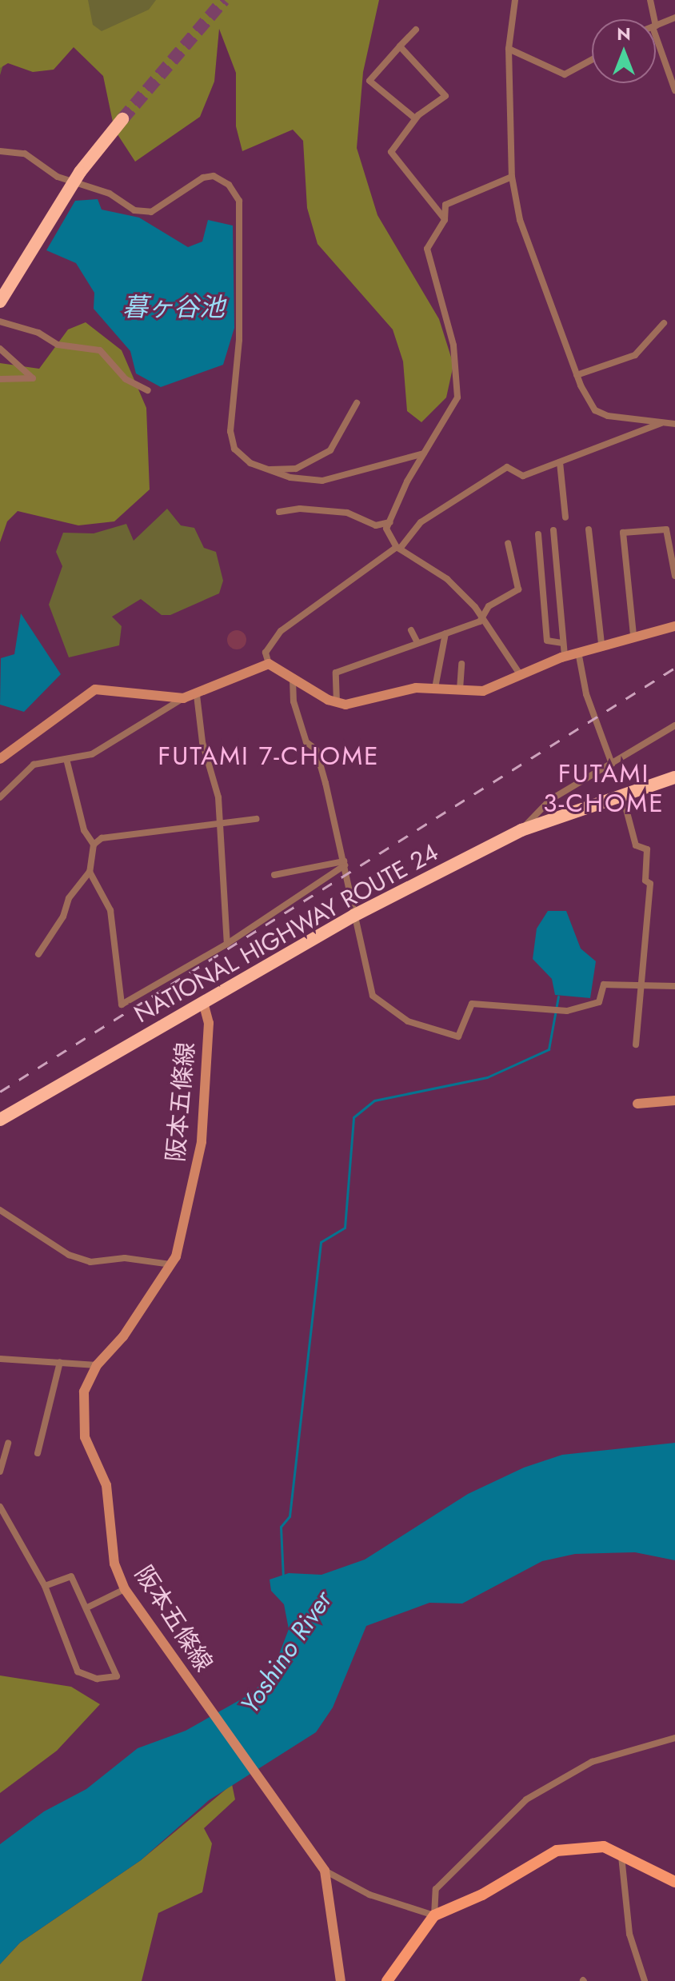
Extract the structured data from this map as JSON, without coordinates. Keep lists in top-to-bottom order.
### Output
{
  "streets": {
    "highway": ["NATIONAL HIGHWAY ROUTE 24"],
    "main road": ["阪本五條線"]
  },
  "crossings": [
    ["NATIONAL HIGHWAY ROUTE 24", "阪本五條線"]
  ],
  "districts": ["FUTAMI 7-CHOME", "FUTAMI 3-CHOME"],
  "water": ["暮ヶ谷池", "Yoshino River"],
  "north": "top"
}
